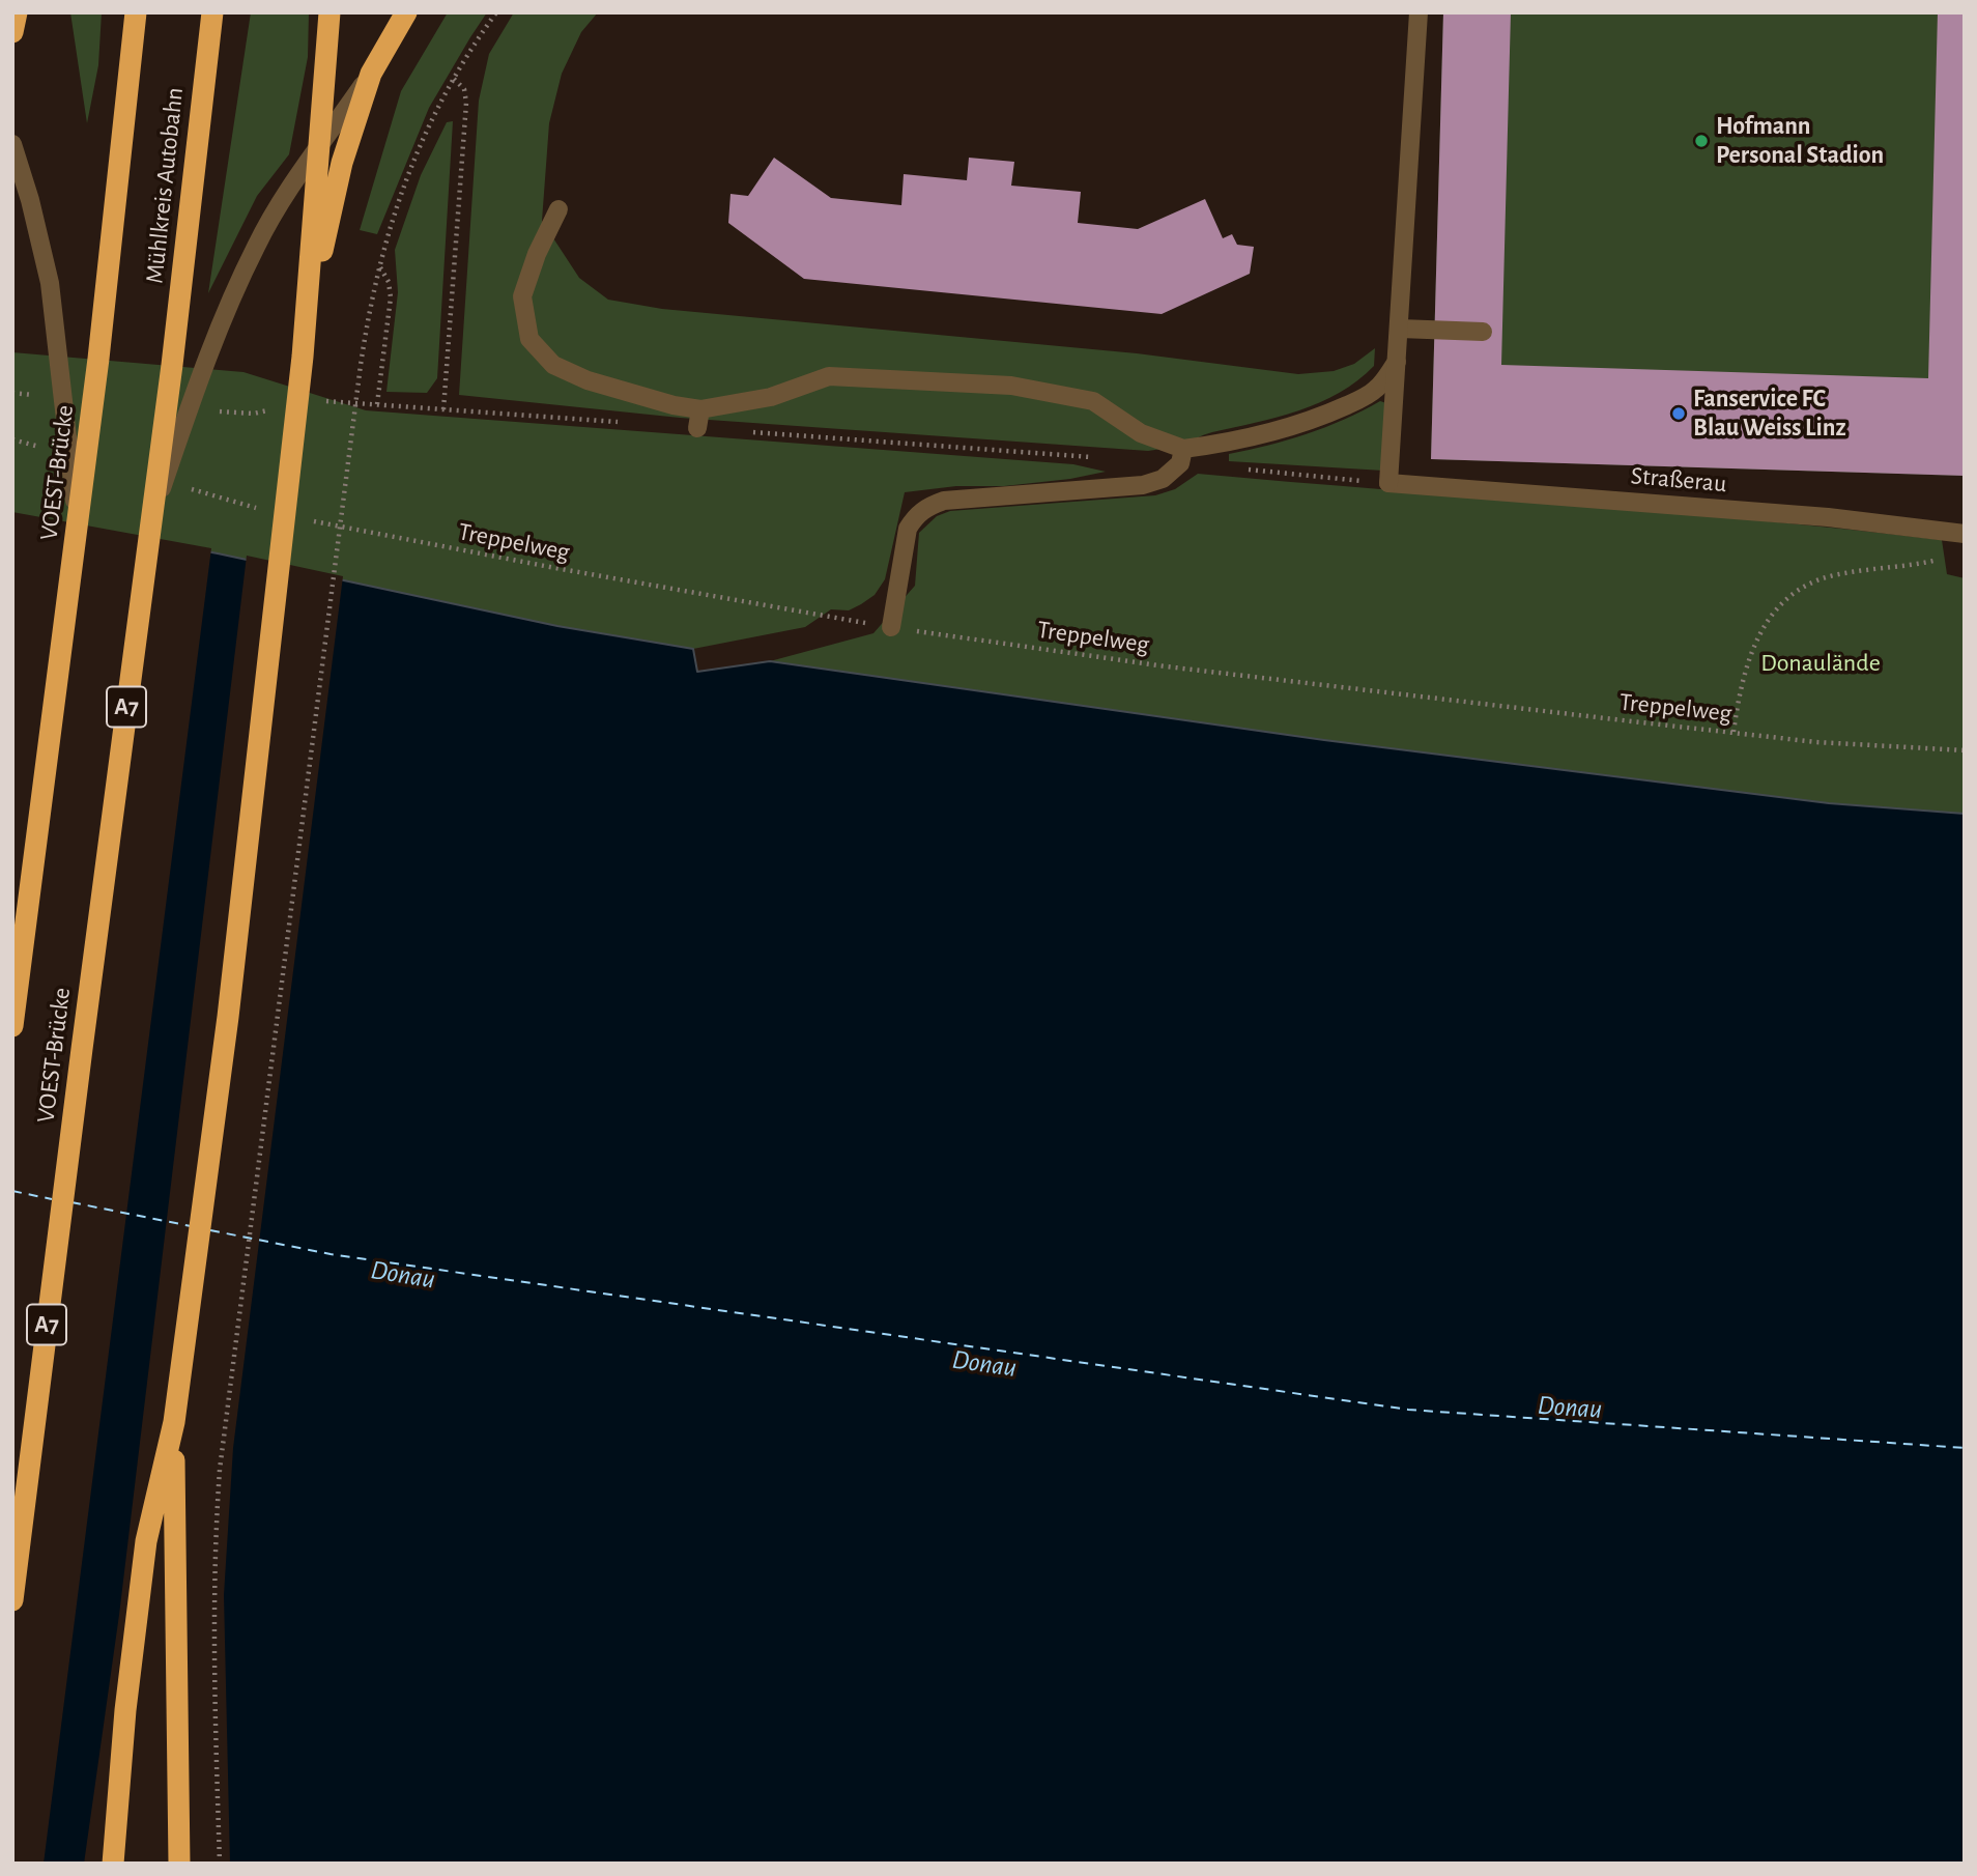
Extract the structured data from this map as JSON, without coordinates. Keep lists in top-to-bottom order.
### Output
{
  "streets": {
    "highway": ["Mühlkreis Autobahn", "VOEST-Brücke", "A7"],
    "street": ["Straßerau"],
    "path": ["Treppelweg"]
  },
  "crossings": [
    ["Mühlkreis Autobahn", "VOEST-Brücke"]
  ],
  "water": ["Donau"],
  "parks": ["Donaulände"],
  "places": ["Hofmann Personal Stadion", "Fanservice FC Blau Weiss Linz"]
}
